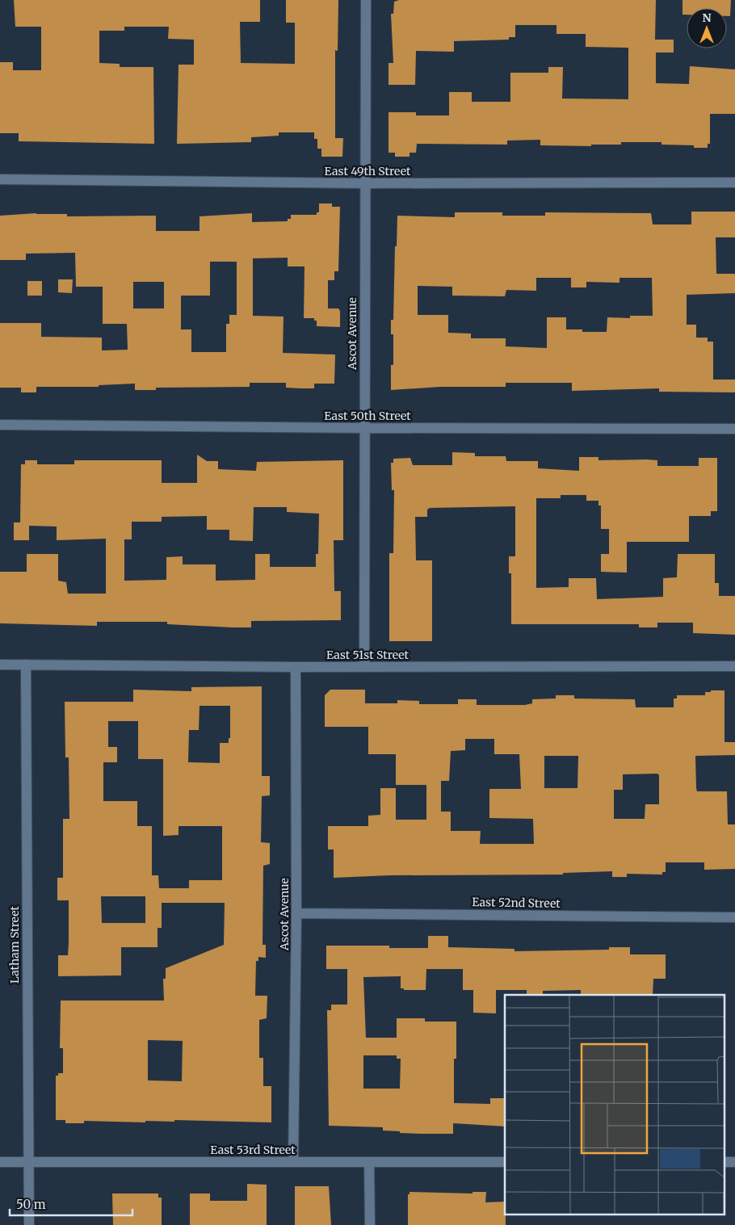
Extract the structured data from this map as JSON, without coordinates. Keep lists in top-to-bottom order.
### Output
{
  "streets": {
    "street": [
      "East 49th Street",
      "Ascot Avenue",
      "East 50th Street",
      "East 51st Street",
      "East 52nd Street",
      "Latham Street",
      "East 53rd Street"
    ]
  },
  "crossings": [
    ["East 49th Street", "Ascot Avenue"],
    ["Ascot Avenue", "East 50th Street"],
    ["Ascot Avenue", "East 51st Street"],
    ["Ascot Avenue", "East 52nd Street"],
    ["Ascot Avenue", "East 53rd Street"],
    ["East 51st Street", "Latham Street"],
    ["Latham Street", "East 53rd Street"]
  ],
  "scale_bar": "50 m",
  "north": "top"
}
